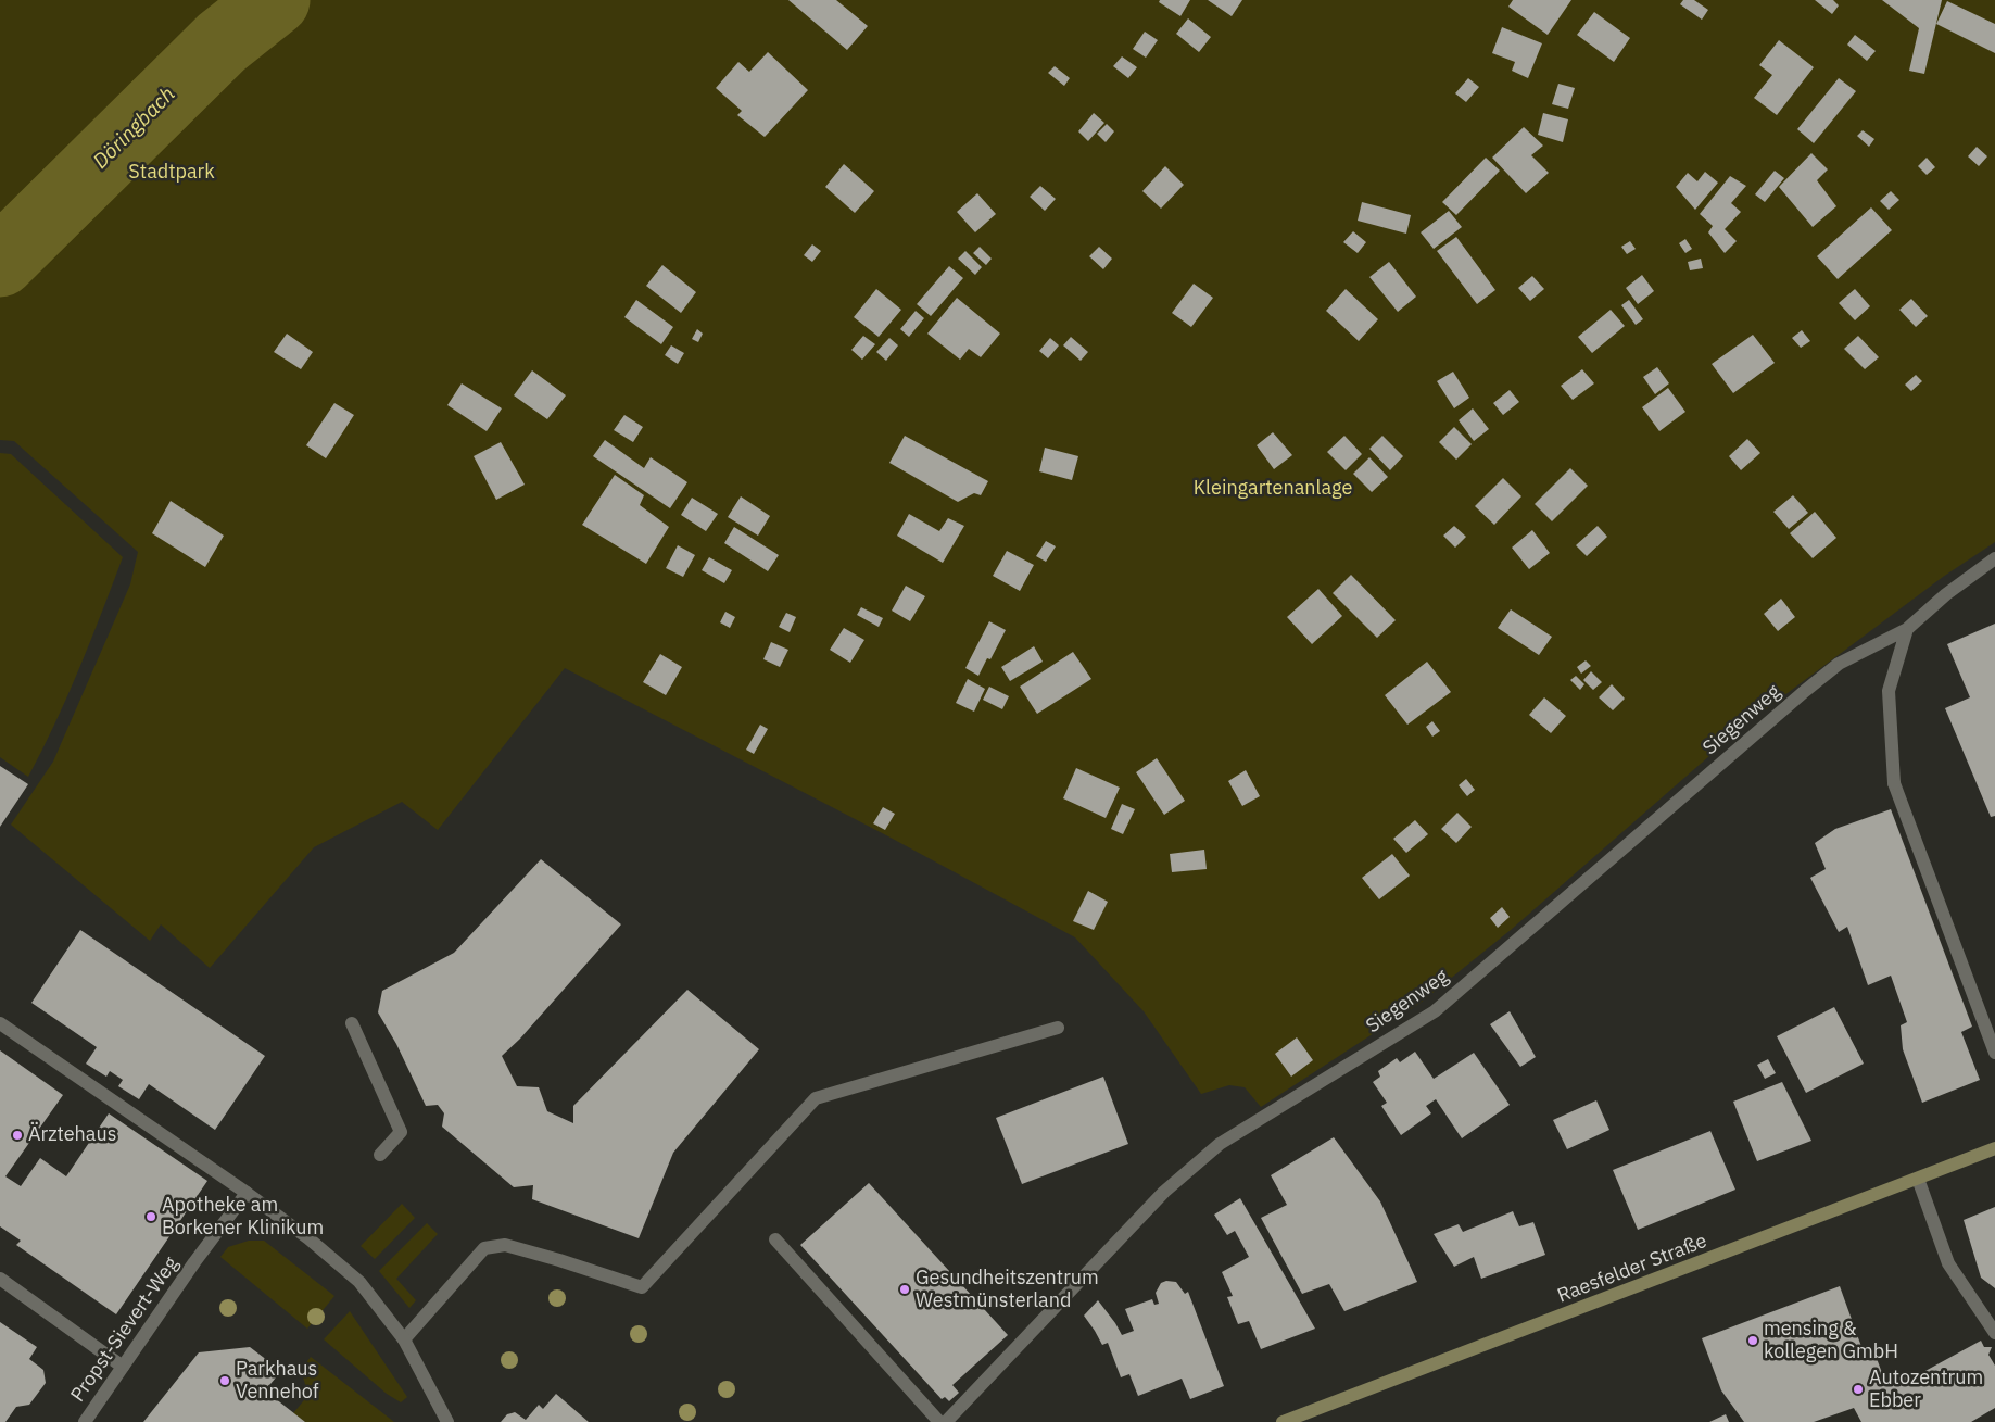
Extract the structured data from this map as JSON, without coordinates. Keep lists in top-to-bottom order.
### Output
{
  "streets": {
    "main road": ["Raesfelder Straße"],
    "street": ["Siegenweg", "Propst-Sievert-Weg"]
  },
  "water": ["Döringbach"],
  "parks": ["Stadtpark", "Kleingartenanlage"],
  "places": [
    "Ärztehaus",
    "Apotheke am Borkener Klinikum",
    "Gesundheitszentrum Westmünsterland",
    "mensing & kollegen GmbH",
    "Parkhaus Vennehof",
    "Autozentrum Ebber"
  ]
}
